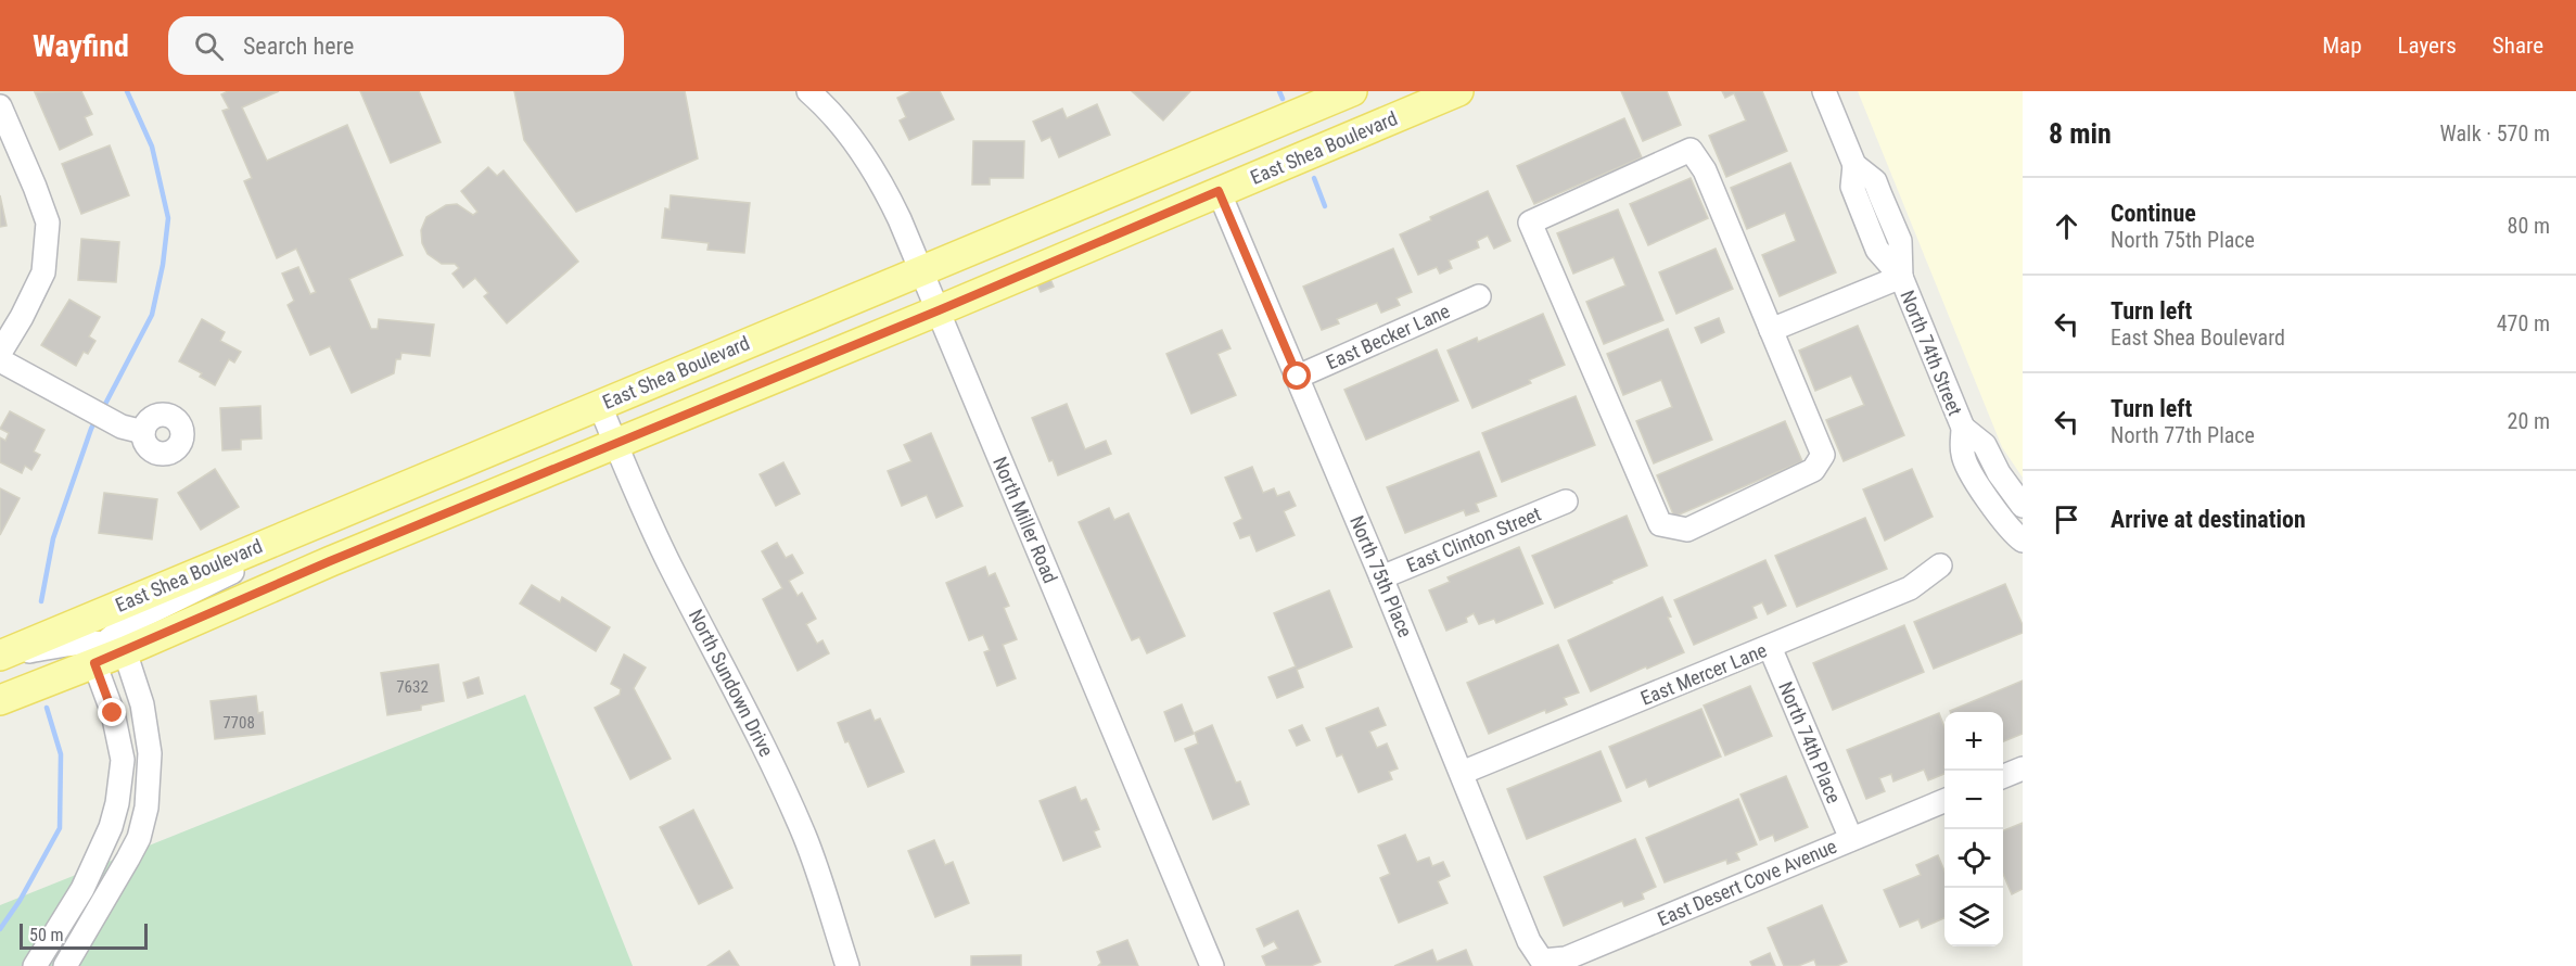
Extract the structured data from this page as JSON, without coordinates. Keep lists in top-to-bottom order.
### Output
{
  "streets": {
    "main road": ["East Shea Boulevard"],
    "street": [
      "East Becker Lane",
      "North 74th Street",
      "North Miller Road",
      "East Clinton Street",
      "North 75th Place",
      "East Mercer Lane",
      "North Sundown Drive",
      "North 74th Place",
      "East Desert Cove Avenue"
    ]
  },
  "crossings": [
    ["East Shea Boulevard", "North Miller Road"],
    ["East Shea Boulevard", "North 75th Place"],
    ["East Shea Boulevard", "North Sundown Drive"],
    ["East Becker Lane", "North 75th Place"],
    ["East Clinton Street", "North 75th Place"],
    ["North 75th Place", "East Mercer Lane"],
    ["North 75th Place", "East Desert Cove Avenue"],
    ["East Mercer Lane", "North 74th Place"],
    ["North 74th Place", "East Desert Cove Avenue"]
  ],
  "house_numbers": ["7632", "7708"],
  "scale_bar": "50 m",
  "page": {
    "header": "Wayfind",
    "search": "Search here",
    "nav": ["Map", "Layers", "Share"],
    "heading": ["8 min", "Walk · 570 m"],
    "list": [
      ["Continue", "North 75th Place", "80 m"],
      ["Turn left", "East Shea Boulevard", "470 m"],
      ["Turn left", "North 77th Place", "20 m"],
      "Arrive at destination"
    ],
    "map_buttons": ["+", "−"],
    "scale": "50 m"
  }
}
